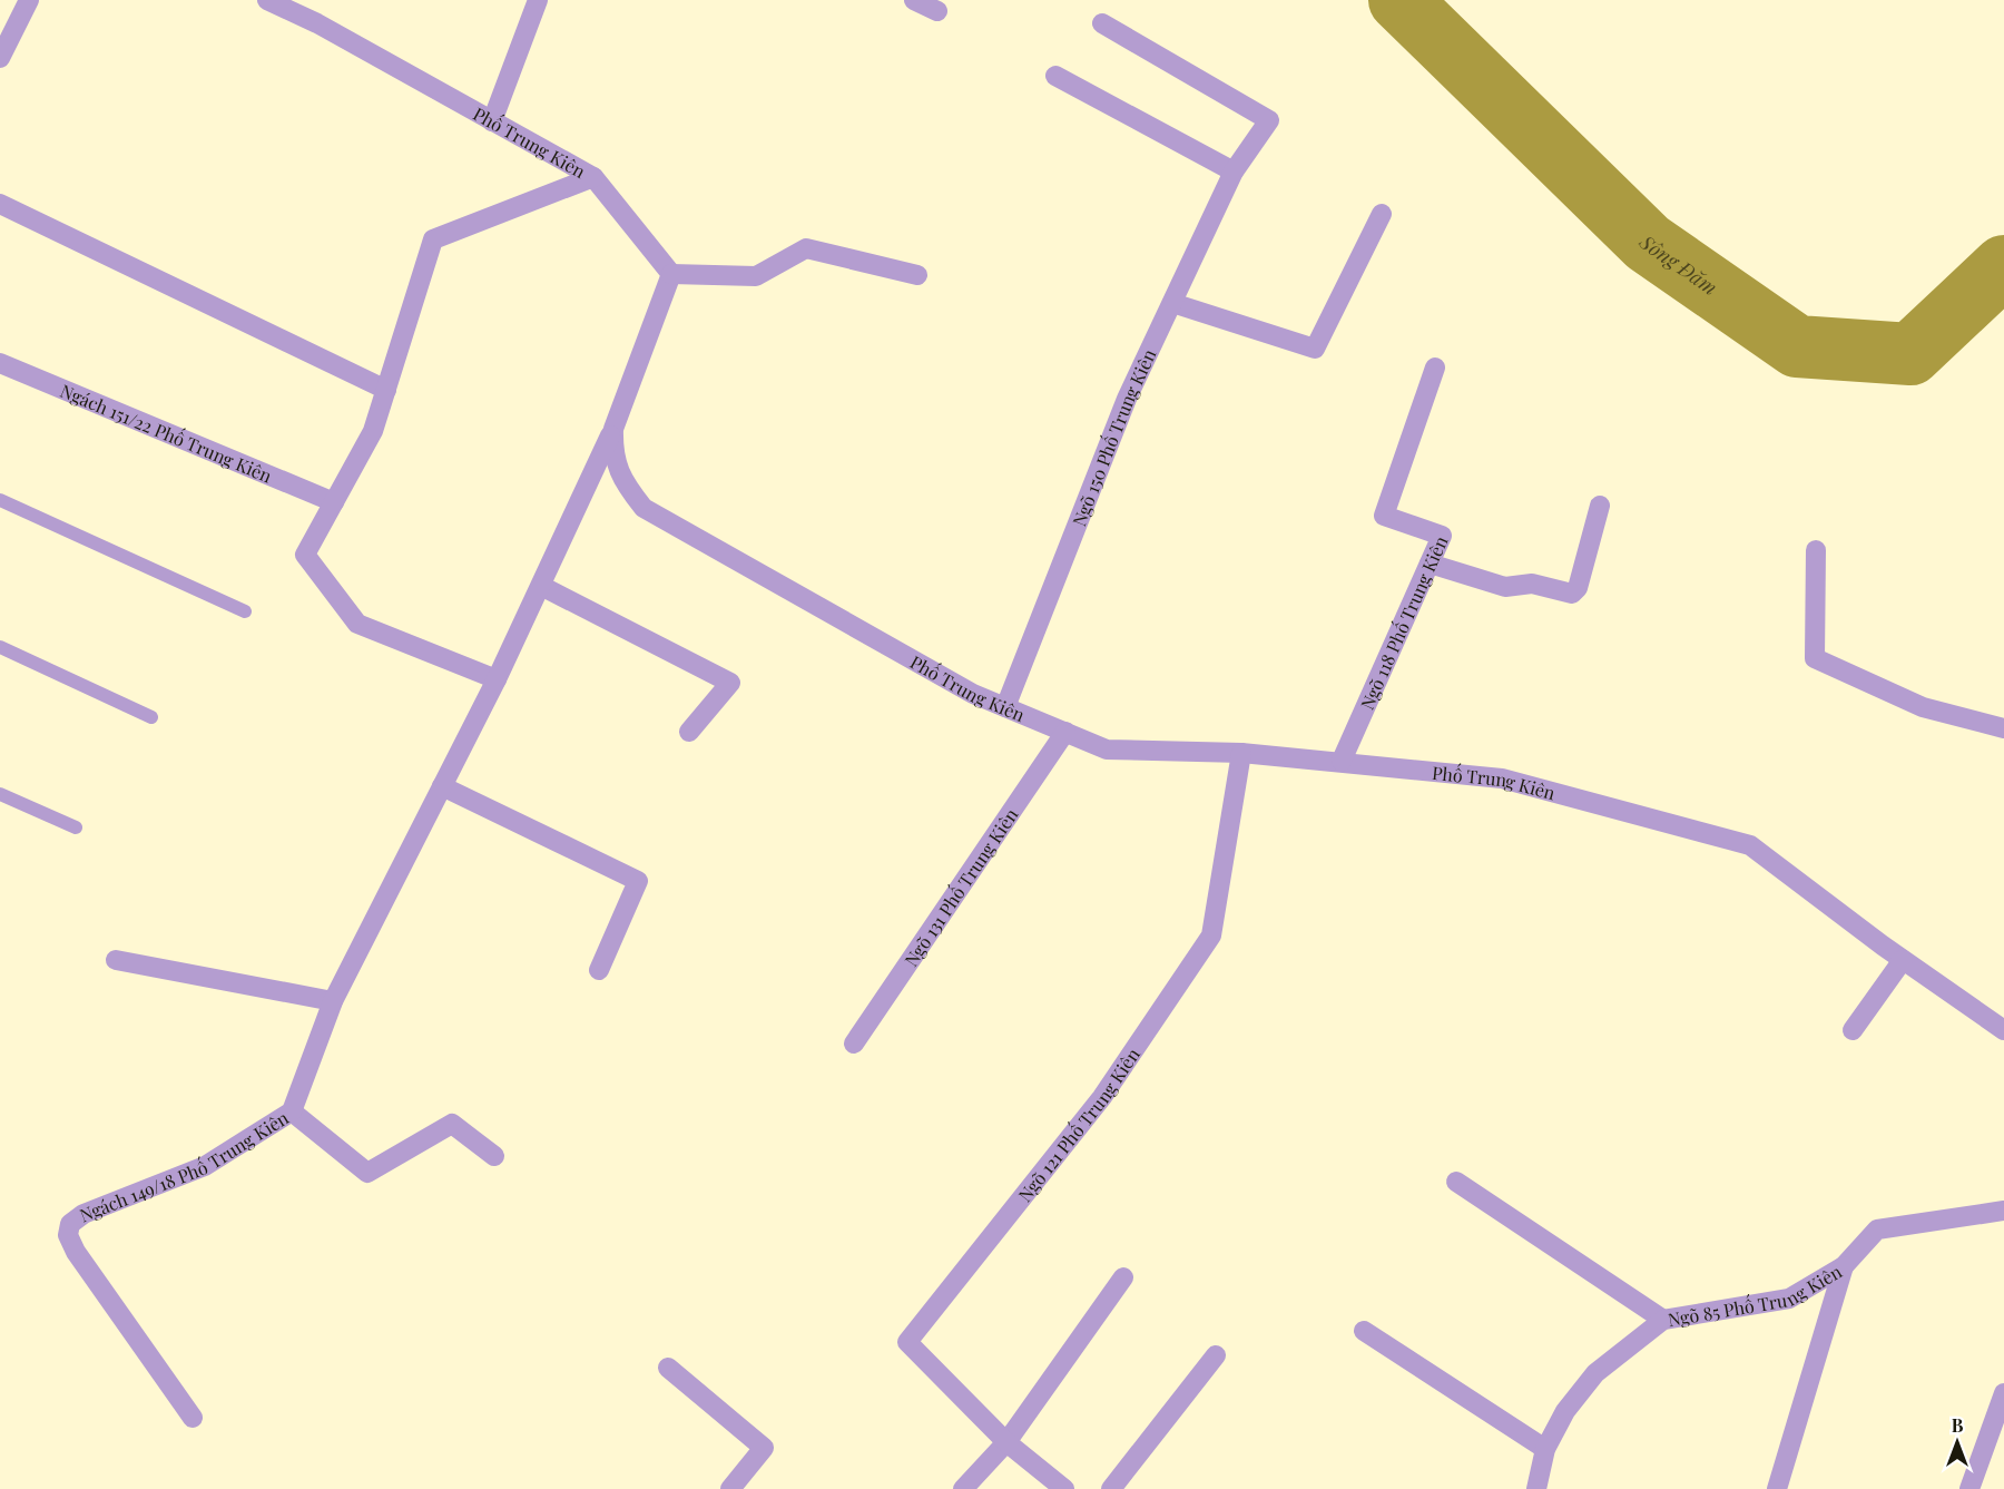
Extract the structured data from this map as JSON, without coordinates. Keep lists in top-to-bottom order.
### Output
{
  "streets": {
    "street": [
      "Phố Trung Kiên",
      "Ngách 151/22 Phố Trung Kiên",
      "Ngõ 150 Phố Trung Kiên",
      "Ngõ 118 Phố Trung Kiên",
      "Ngõ 131 Phố Trung Kiên",
      "Ngõ 121 Phố Trung Kiên",
      "Ngách 149/18 Phố Trung Kiên",
      "Ngõ 85 Phố Trung Kiên"
    ]
  },
  "crossings": [
    ["Phố Trung Kiên", "Ngõ 150 Phố Trung Kiên"],
    ["Phố Trung Kiên", "Ngõ 118 Phố Trung Kiên"],
    ["Phố Trung Kiên", "Ngõ 131 Phố Trung Kiên"],
    ["Phố Trung Kiên", "Ngõ 121 Phố Trung Kiên"],
    ["Phố Trung Kiên", "Ngách 149/18 Phố Trung Kiên"]
  ],
  "water": ["Sông Đăm"],
  "north": "top"
}
